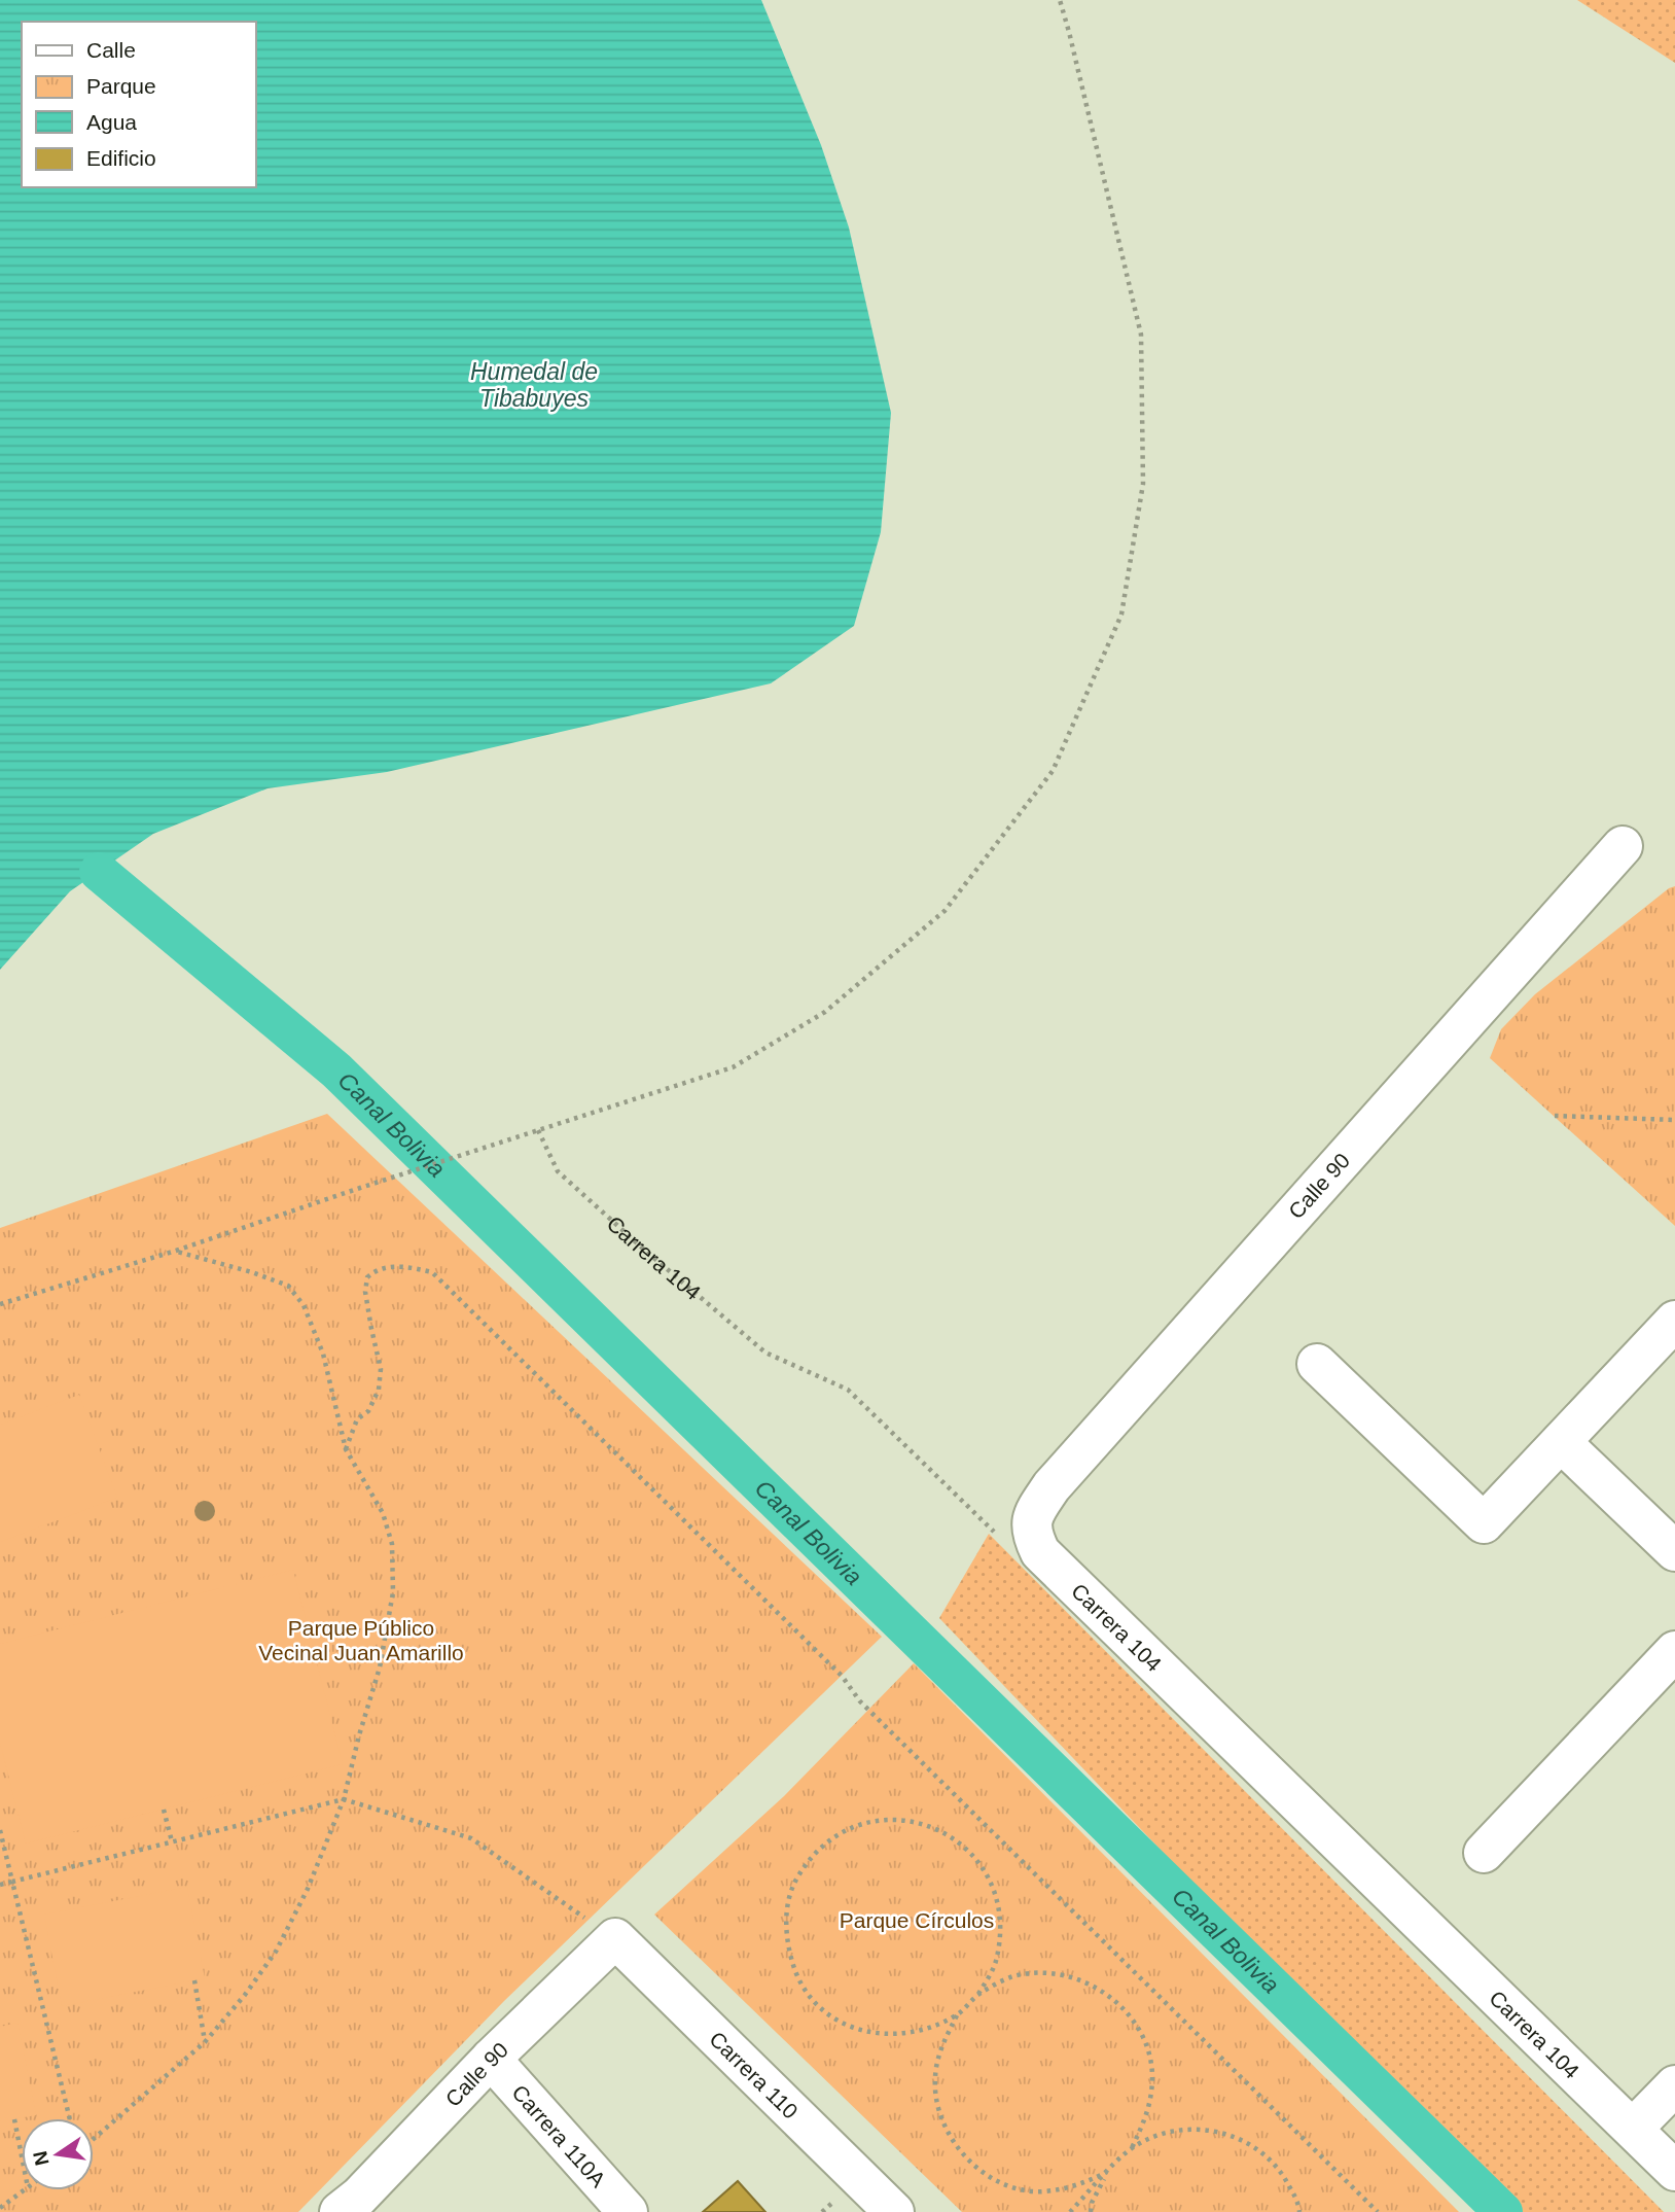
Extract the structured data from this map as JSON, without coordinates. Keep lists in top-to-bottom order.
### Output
{
  "streets": {
    "street": [
      "Calle 90",
      "Carrera 104",
      "Carrera 110",
      "Carrera 110A"
    ]
  },
  "crossings": [
    ["Calle 90", "Carrera 104"],
    ["Calle 90", "Carrera 110"],
    ["Calle 90", "Carrera 110A"]
  ],
  "water": ["Humedal de Tibabuyes", "Canal Bolivia"],
  "parks": ["Parque Público Vecinal Juan Amarillo", "Parque Círculos"],
  "legend": [
    "Calle",
    "Parque",
    "Agua",
    "Edificio"
  ],
  "north": "left"
}
